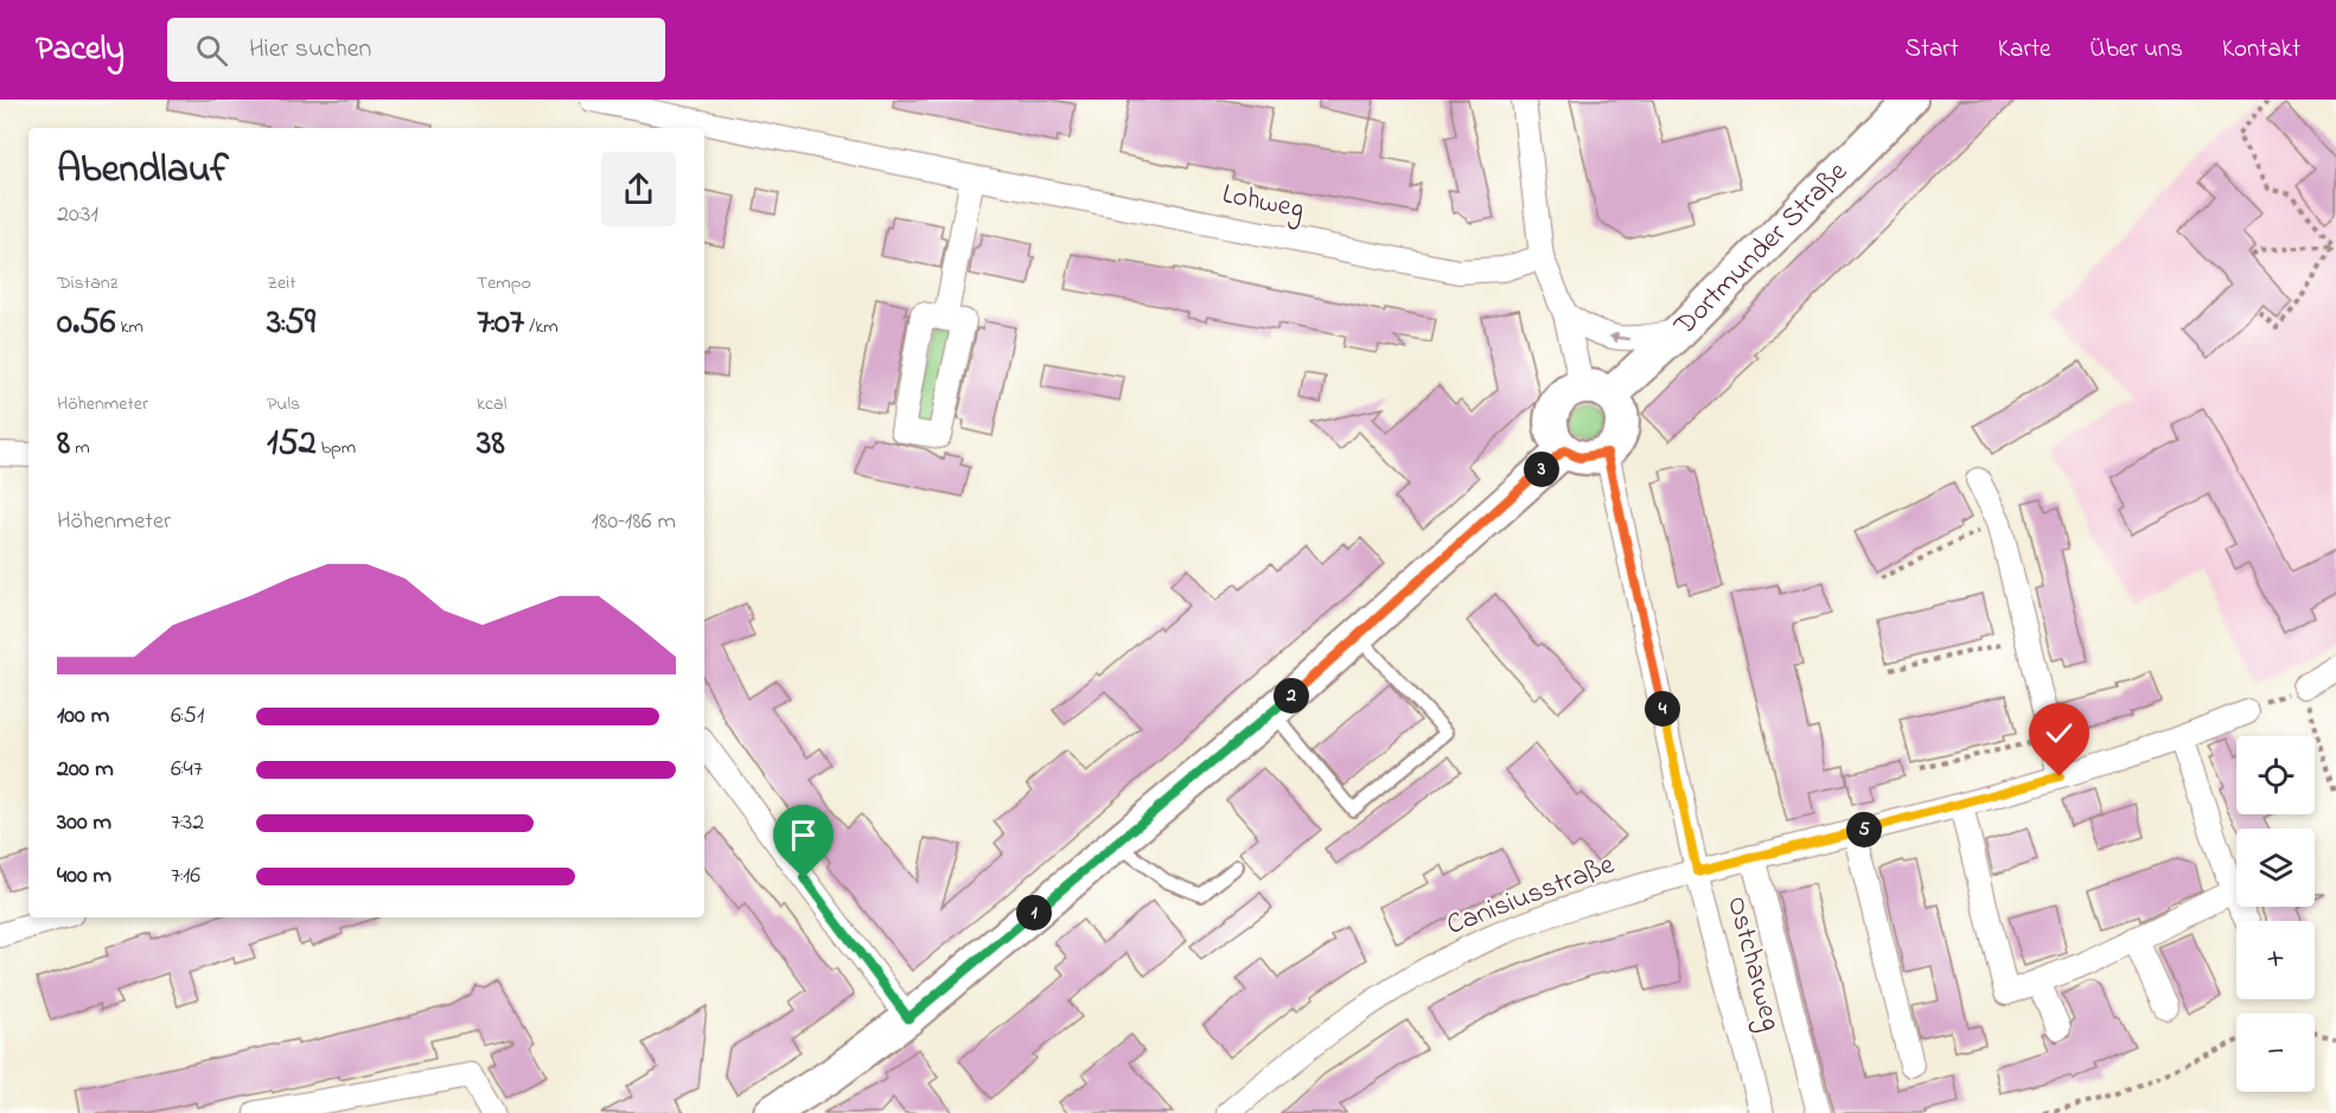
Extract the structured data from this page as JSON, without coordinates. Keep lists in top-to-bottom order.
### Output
{
  "streets": {
    "main road": ["Dortmunder Straße"],
    "street": ["Lohweg", "Canisiusstraße", "Ostcharweg"]
  },
  "crossings": [
    ["Dortmunder Straße", "Ostcharweg"],
    ["Canisiusstraße", "Ostcharweg"]
  ],
  "page": {
    "header": "Pacely",
    "search": "Hier suchen",
    "nav": [
      "Start",
      "Karte",
      "Über uns",
      "Kontakt"
    ],
    "heading": ["Abendlauf", "20:31"],
    "stats": [
      ["Distanz", "0.56 km"],
      ["Zeit", "3:59"],
      ["Tempo", "7:07 /km"],
      ["Höhenmeter", "8 m"],
      ["Puls", "152 bpm"],
      ["kcal", "38"]
    ],
    "pins": [
      "3",
      "2",
      "4",
      "5",
      "1"
    ],
    "chart": ["Höhenmeter", "180–186 m"],
    "list": [
      {
        "name": "100 m",
        "note": "6:51"
      },
      {
        "name": "200 m",
        "note": "6:47"
      },
      {
        "name": "300 m",
        "note": "7:32"
      },
      {
        "name": "400 m",
        "note": "7:16"
      }
    ],
    "map_buttons": ["+", "−"]
  }
}
